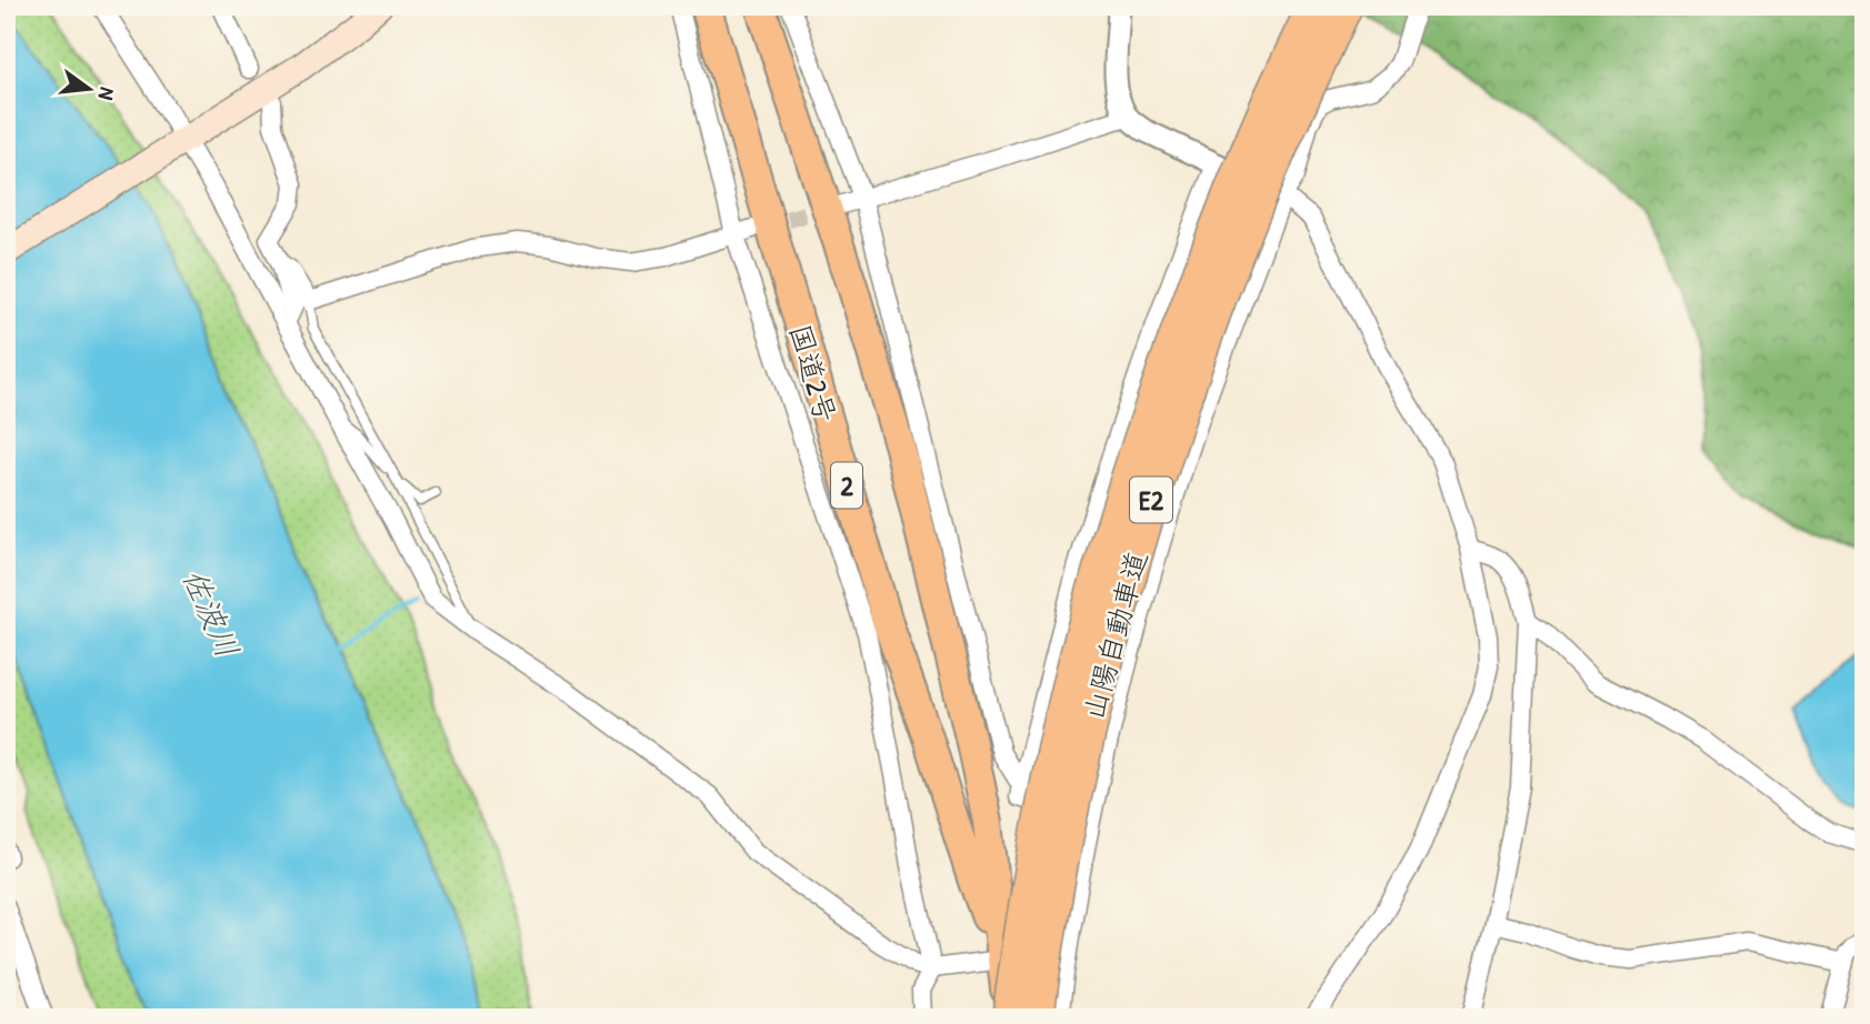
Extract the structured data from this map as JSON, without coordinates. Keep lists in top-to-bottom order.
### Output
{
  "streets": {
    "highway": [
      "国道2号",
      "2",
      "E2",
      "山陽自動車道"
    ]
  },
  "crossings": [
    ["国道2号", "山陽自動車道"]
  ],
  "water": ["佐波川"],
  "north": "right"
}
